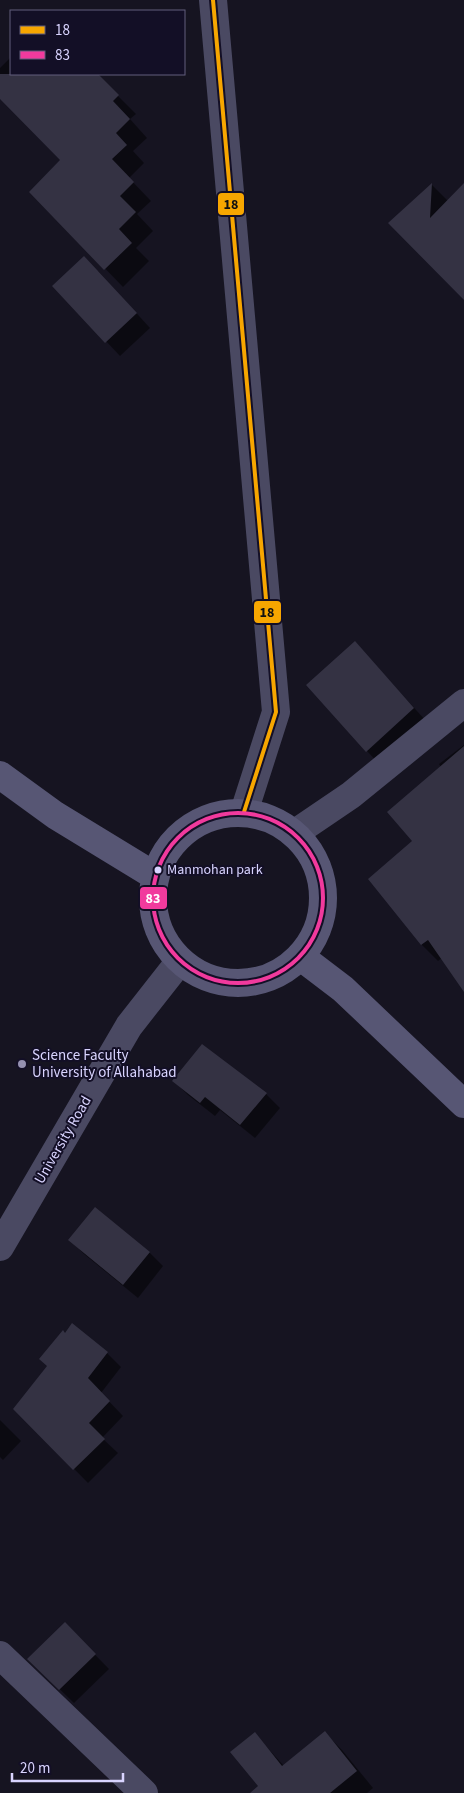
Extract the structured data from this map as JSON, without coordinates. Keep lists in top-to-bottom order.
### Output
{
  "streets": {
    "street": ["University Road"]
  },
  "places": ["Manmohan park", "Science Faculty University of Allahabad"],
  "lines": ["transit line 18", "transit line 83"],
  "legend": ["18", "83"],
  "scale_bar": "20 m"
}
